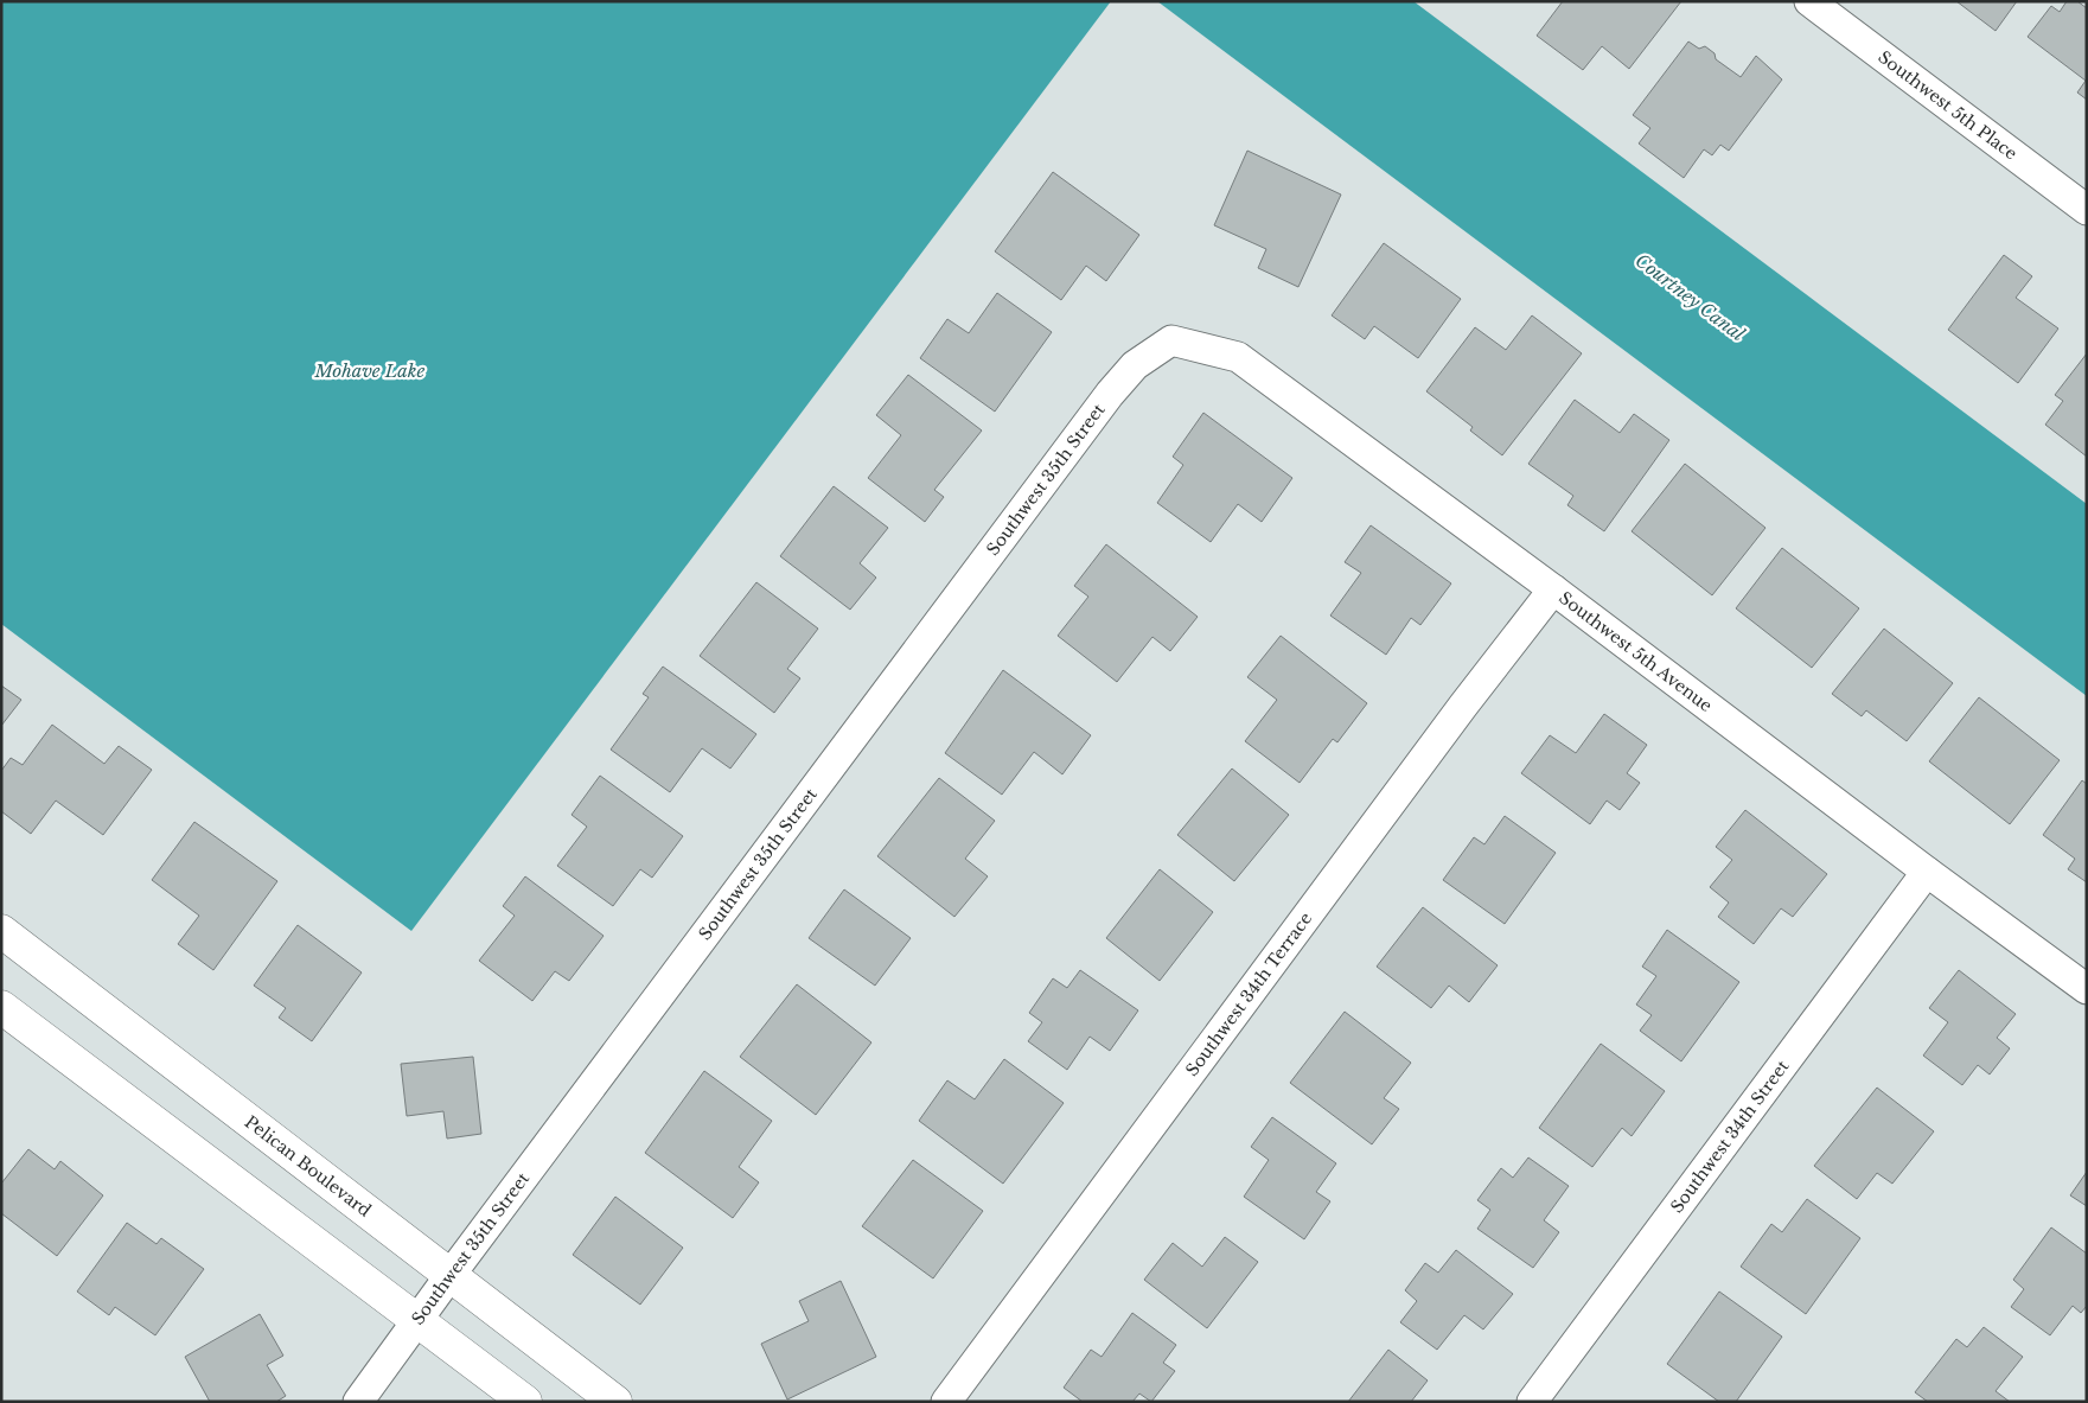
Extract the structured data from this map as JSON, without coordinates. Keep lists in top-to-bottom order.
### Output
{
  "streets": {
    "street": [
      "Southwest 5th Place",
      "Southwest 35th Street",
      "Southwest 5th Avenue",
      "Southwest 34th Terrace",
      "Southwest 34th Street",
      "Pelican Boulevard"
    ]
  },
  "crossings": [
    ["Southwest 35th Street", "Southwest 5th Avenue"],
    ["Southwest 35th Street", "Pelican Boulevard"],
    ["Southwest 5th Avenue", "Southwest 34th Terrace"],
    ["Southwest 5th Avenue", "Southwest 34th Street"]
  ],
  "water": ["Courtney Canal", "Mohave Lake"]
}
